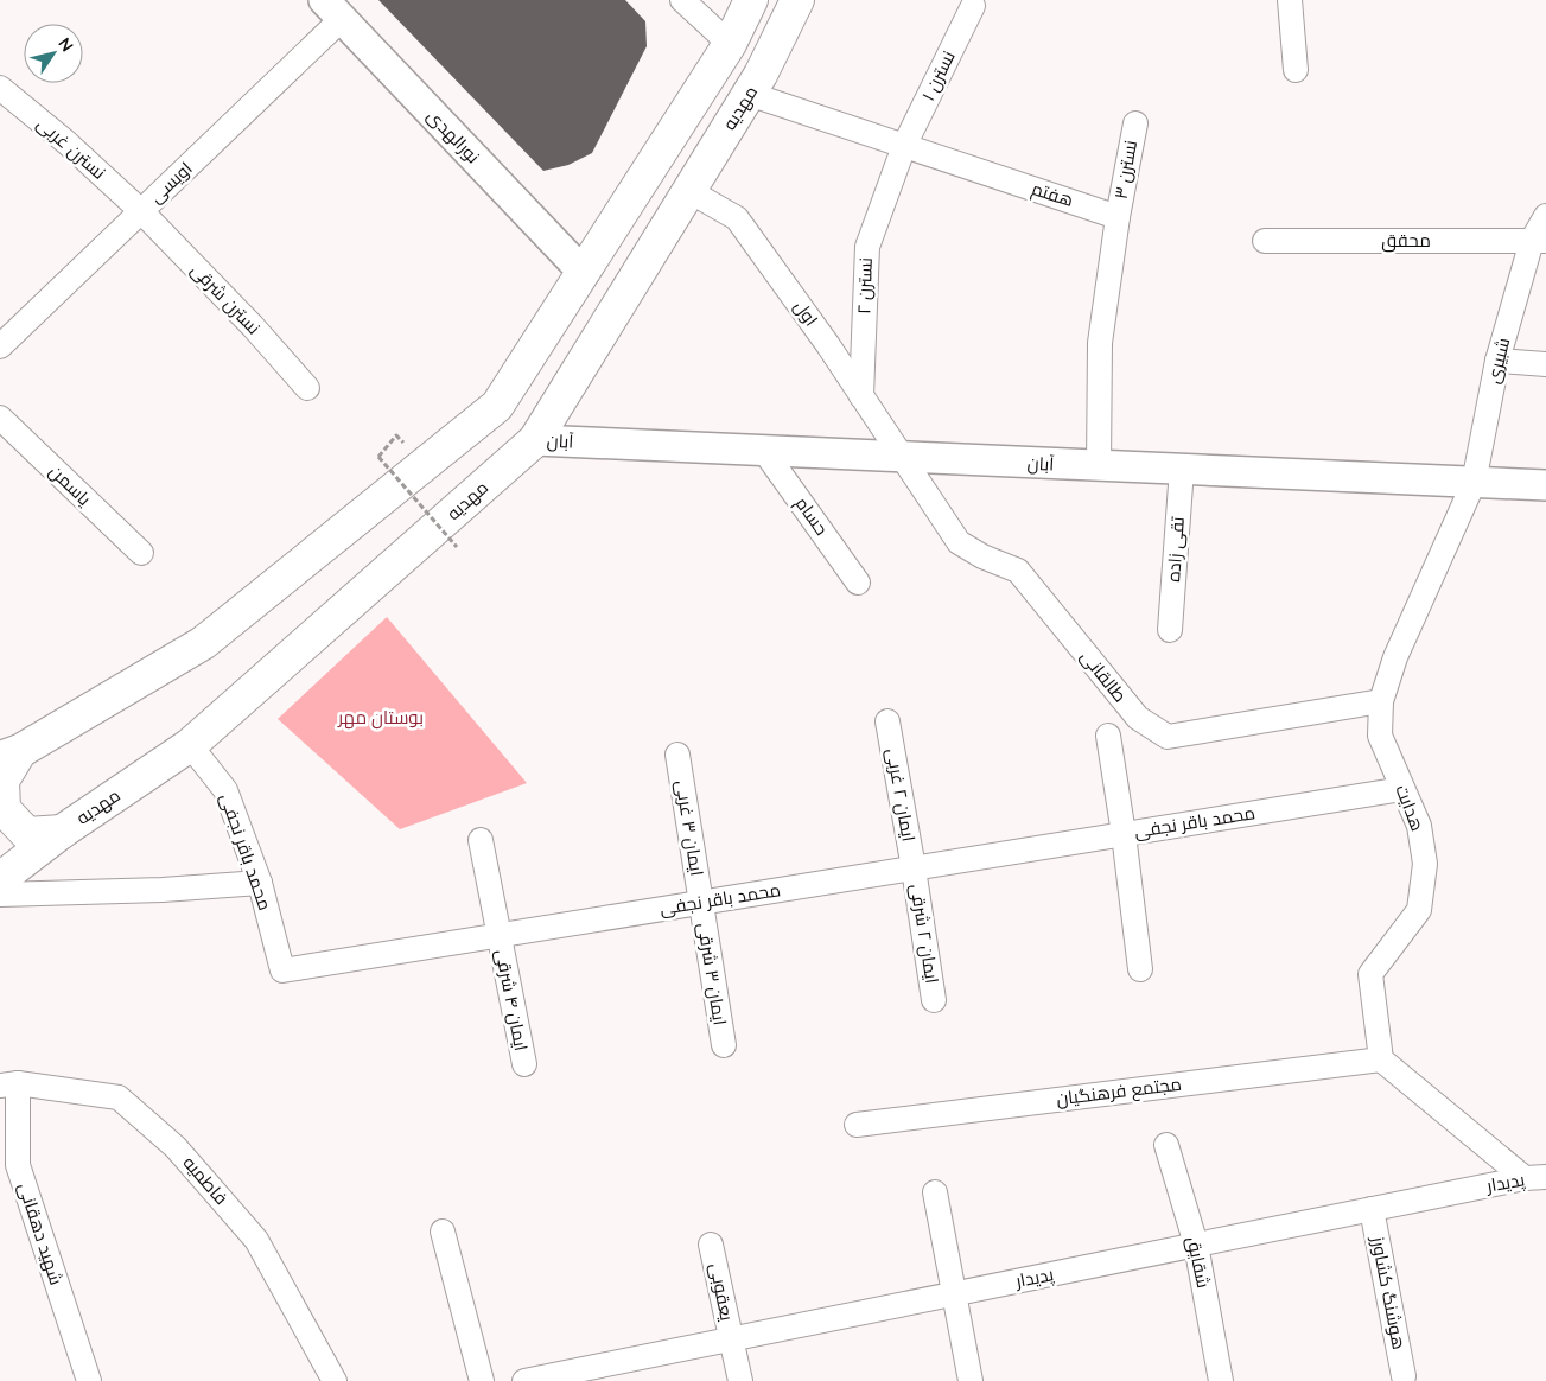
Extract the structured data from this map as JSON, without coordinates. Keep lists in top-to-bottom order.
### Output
{
  "streets": {
    "main road": ["مهدیه"],
    "street": [
      "نسترن ۱",
      "نورالهدی",
      "نسترن غربی",
      "نسترن ۳",
      "اویسی",
      "هفتم",
      "محقق",
      "نسترن ۲",
      "نسترن شرقی",
      "اول",
      "شبیری",
      "آبان",
      "یاسمن",
      "حسام",
      "تقی زاده",
      "طالقانی",
      "ایمان ۲ غربی",
      "هدایت",
      "محمد باقر نجفی",
      "ایمان ۳ غربی",
      "ایمان ۲ شرقی",
      "ایمان ۳ شرقی",
      "ایمان ۴ شرقی",
      "مجتمع فرهنگیان",
      "فاطمیه",
      "پدیدار",
      "شهید دهقانی",
      "شقایق",
      "یعقوبی",
      "هوشنگ کشاورز"
    ]
  },
  "crossings": [
    ["نسترن ۱", "هفتم"],
    ["نسترن ۱", "نسترن ۲"],
    ["مهدیه", "هفتم"],
    ["مهدیه", "اول"],
    ["مهدیه", "آبان"],
    ["مهدیه", "محمد باقر نجفی"],
    ["نورالهدی", "اویسی"],
    ["نسترن غربی", "اویسی"],
    ["نسترن غربی", "نسترن شرقی"],
    ["نسترن ۳", "هفتم"],
    ["اویسی", "نسترن شرقی"],
    ["هفتم", "نسترن ۲"],
    ["محقق", "شبیری"],
    ["نسترن ۲", "اول"],
    ["اول", "آبان"],
    ["اول", "طالقانی"],
    ["شبیری", "آبان"],
    ["شبیری", "هدایت"],
    ["آبان", "حسام"],
    ["آبان", "تقی زاده"],
    ["آبان", "طالقانی"],
    ["آبان", "هدایت"],
    ["طالقانی", "هدایت"],
    ["ایمان ۲ غربی", "محمد باقر نجفی"],
    ["ایمان ۲ غربی", "ایمان ۲ شرقی"],
    ["هدایت", "محمد باقر نجفی"],
    ["هدایت", "مجتمع فرهنگیان"],
    ["محمد باقر نجفی", "ایمان ۳ غربی"],
    ["محمد باقر نجفی", "ایمان ۲ شرقی"],
    ["محمد باقر نجفی", "ایمان ۳ شرقی"],
    ["محمد باقر نجفی", "ایمان ۴ شرقی"],
    ["ایمان ۳ غربی", "ایمان ۳ شرقی"],
    ["فاطمیه", "شهید دهقانی"],
    ["پدیدار", "شقایق"],
    ["پدیدار", "یعقوبی"],
    ["پدیدار", "هوشنگ کشاورز"]
  ],
  "parks": ["بوستان مهر"],
  "north": "top right"
}
